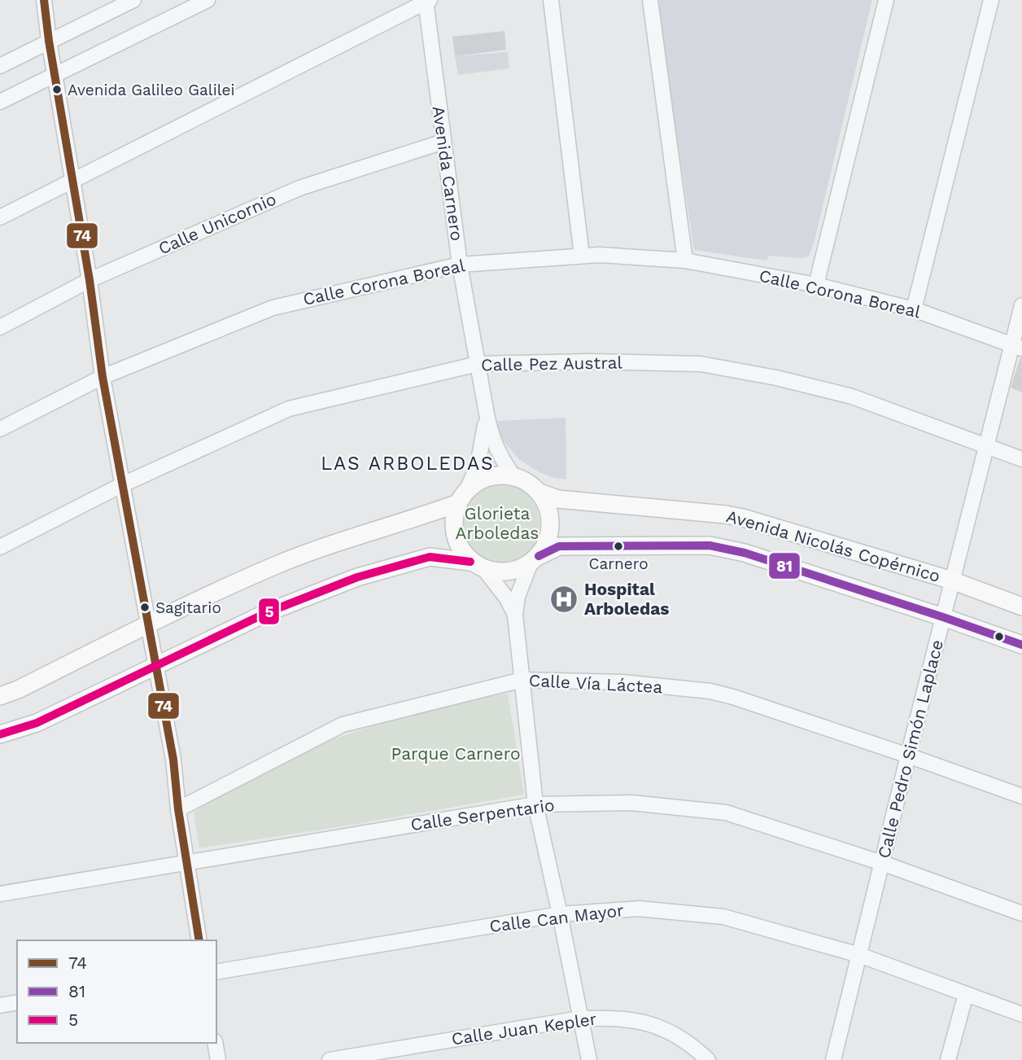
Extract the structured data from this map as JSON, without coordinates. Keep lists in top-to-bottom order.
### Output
{
  "streets": {
    "main road": ["Avenida Nicolás Copérnico"],
    "street": [
      "Avenida Carnero",
      "Calle Unicornio",
      "Calle Corona Boreal",
      "Calle Pez Austral",
      "Calle Vía Láctea",
      "Calle Pedro Simón Laplace",
      "Calle Serpentario",
      "Calle Can Mayor",
      "Calle Juan Kepler"
    ]
  },
  "crossings": [
    ["Avenida Carnero", "Calle Unicornio"],
    ["Avenida Carnero", "Calle Corona Boreal"],
    ["Avenida Carnero", "Calle Pez Austral"],
    ["Avenida Carnero", "Avenida Nicolás Copérnico"],
    ["Calle Corona Boreal", "Calle Pedro Simón Laplace"],
    ["Calle Pez Austral", "Calle Pedro Simón Laplace"],
    ["Avenida Nicolás Copérnico", "Calle Pedro Simón Laplace"],
    ["Calle Vía Láctea", "Calle Pedro Simón Laplace"],
    ["Calle Pedro Simón Laplace", "Calle Serpentario"],
    ["Calle Pedro Simón Laplace", "Calle Can Mayor"]
  ],
  "districts": ["LAS ARBOLEDAS"],
  "parks": ["Glorieta Arboledas", "Parque Carnero"],
  "places": {
    "other": ["Avenida Galileo Galilei", "Carnero", "Sagitario"],
    "hospital": ["Hospital Arboledas"]
  },
  "lines": ["transit line 74", "transit line 81", "transit line 5"],
  "legend": ["74", "81", "5"]
}
